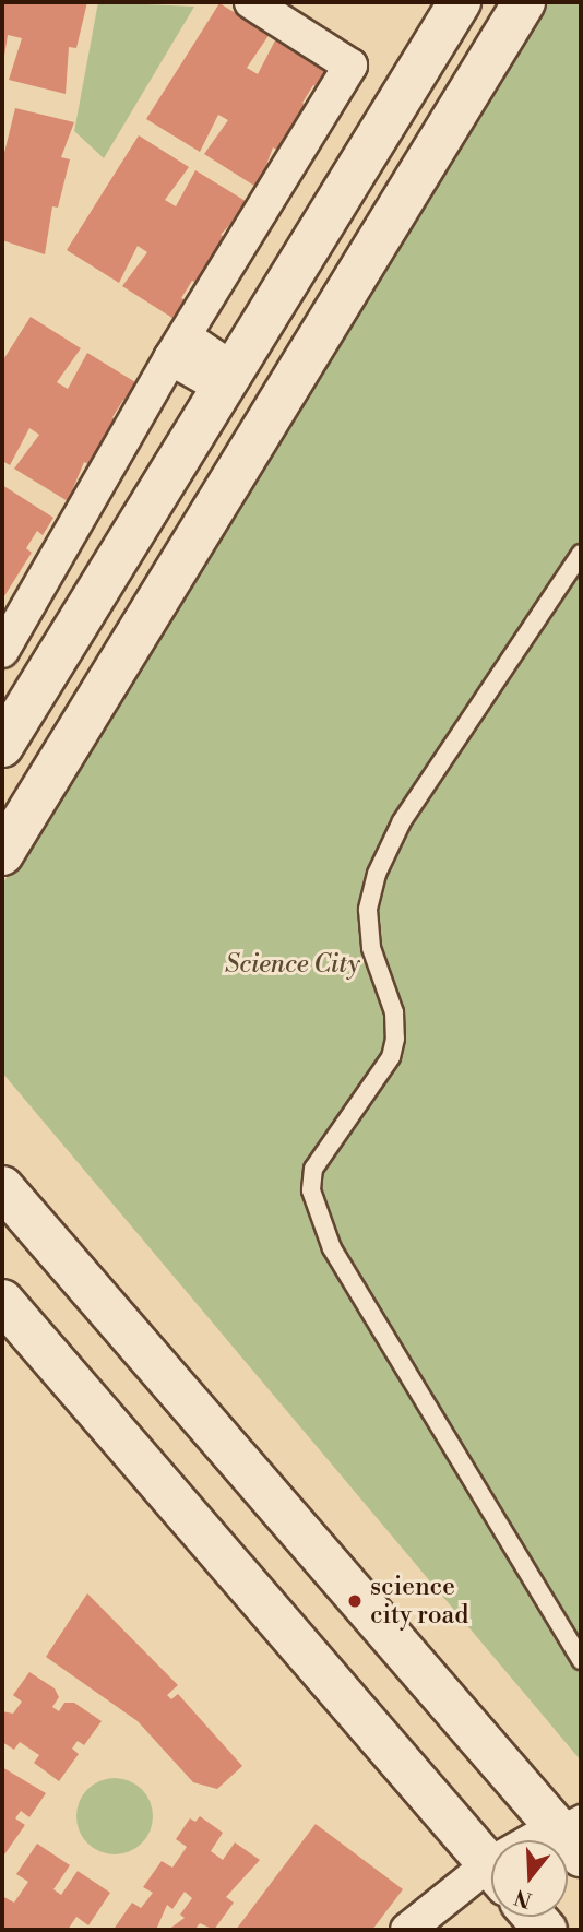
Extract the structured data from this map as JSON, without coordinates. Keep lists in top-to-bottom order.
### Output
{
  "parks": ["Science City"],
  "places": ["science city road"],
  "north": "bottom"
}
